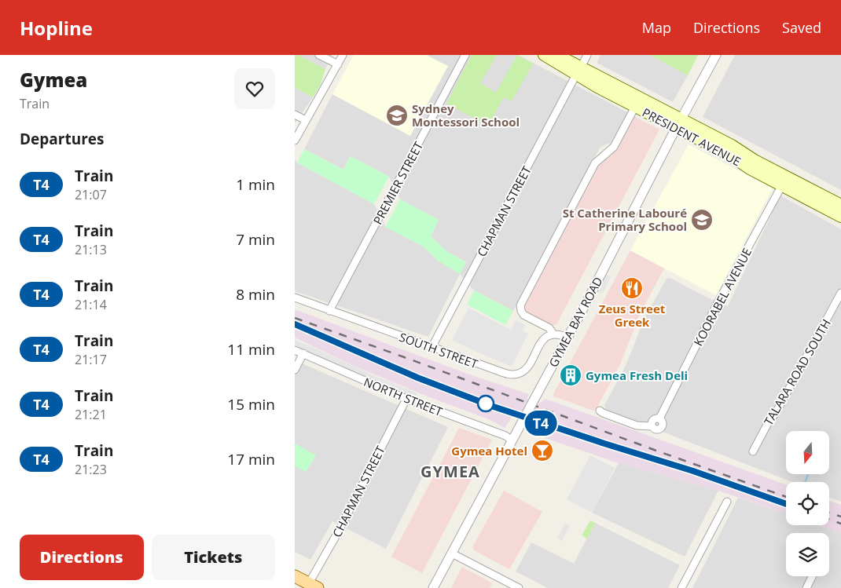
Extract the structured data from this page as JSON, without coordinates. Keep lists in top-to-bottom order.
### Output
{
  "streets": {
    "main road": ["PRESIDENT AVENUE"],
    "street": [
      "PREMIER STREET",
      "CHAPMAN STREET",
      "KOORABEL AVENUE",
      "GYMEA BAY ROAD",
      "SOUTH STREET",
      "TALARA ROAD SOUTH",
      "NORTH STREET"
    ]
  },
  "crossings": [
    ["PRESIDENT AVENUE", "CHAPMAN STREET"],
    ["PRESIDENT AVENUE", "KOORABEL AVENUE"],
    ["PRESIDENT AVENUE", "GYMEA BAY ROAD"],
    ["PREMIER STREET", "SOUTH STREET"],
    ["CHAPMAN STREET", "SOUTH STREET"],
    ["CHAPMAN STREET", "NORTH STREET"],
    ["GYMEA BAY ROAD", "NORTH STREET"]
  ],
  "districts": ["GYMEA"],
  "places": {
    "school or university": ["Sydney Montessori School", "St Catherine Labouré Primary School"],
    "restaurant": ["Zeus Street Greek"],
    "building": ["Gymea Fresh Deli"],
    "bar": ["Gymea Hotel"]
  },
  "north": "bottom",
  "page": {
    "header": "Hopline",
    "nav": ["Map", "Directions", "Saved"],
    "heading": [
      ["Gymea", "Train"],
      "Departures"
    ],
    "on_map": "T4",
    "list": [
      {
        "mark": "T4",
        "name": "Train",
        "note": "21:07",
        "value": "1 min"
      },
      {
        "mark": "T4",
        "name": "Train",
        "note": "21:13",
        "value": "7 min"
      },
      {
        "mark": "T4",
        "name": "Train",
        "note": "21:14",
        "value": "8 min"
      },
      {
        "mark": "T4",
        "name": "Train",
        "note": "21:17",
        "value": "11 min"
      },
      {
        "mark": "T4",
        "name": "Train",
        "note": "21:21",
        "value": "15 min"
      },
      {
        "mark": "T4",
        "name": "Train",
        "note": "21:23",
        "value": "17 min"
      }
    ],
    "buttons": ["Directions", "Tickets"]
  }
}
